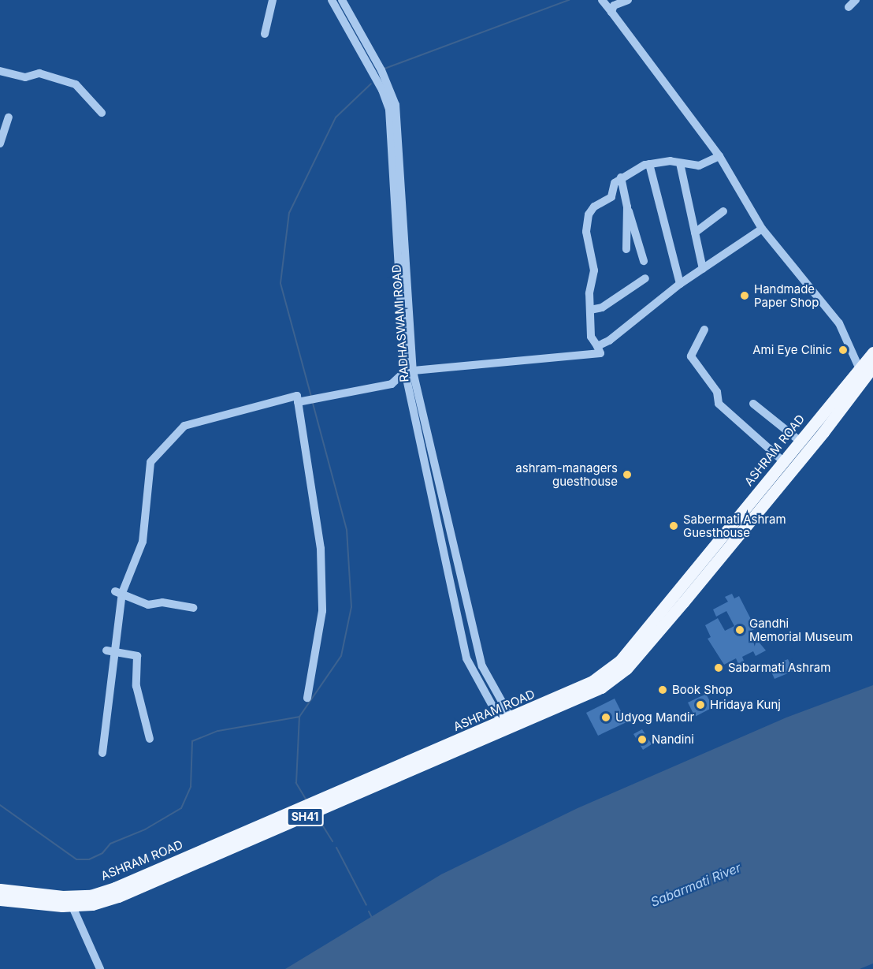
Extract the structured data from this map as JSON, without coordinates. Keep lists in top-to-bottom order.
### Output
{
  "streets": {
    "main road": ["ASHRAM ROAD"],
    "street": ["RADHASWAMI ROAD"]
  },
  "crossings": [
    ["RADHASWAMI ROAD", "ASHRAM ROAD"]
  ],
  "water": ["Sabarmati River"],
  "places": [
    "Handmade Paper Shop",
    "Ami Eye Clinic",
    "ashram-managers guesthouse",
    "Sabermati Ashram Guesthouse",
    "Gandhi Memorial Museum",
    "Sabarmati Ashram",
    "Book Shop",
    "Hridaya Kunj",
    "Udyog Mandir",
    "Nandini"
  ]
}
